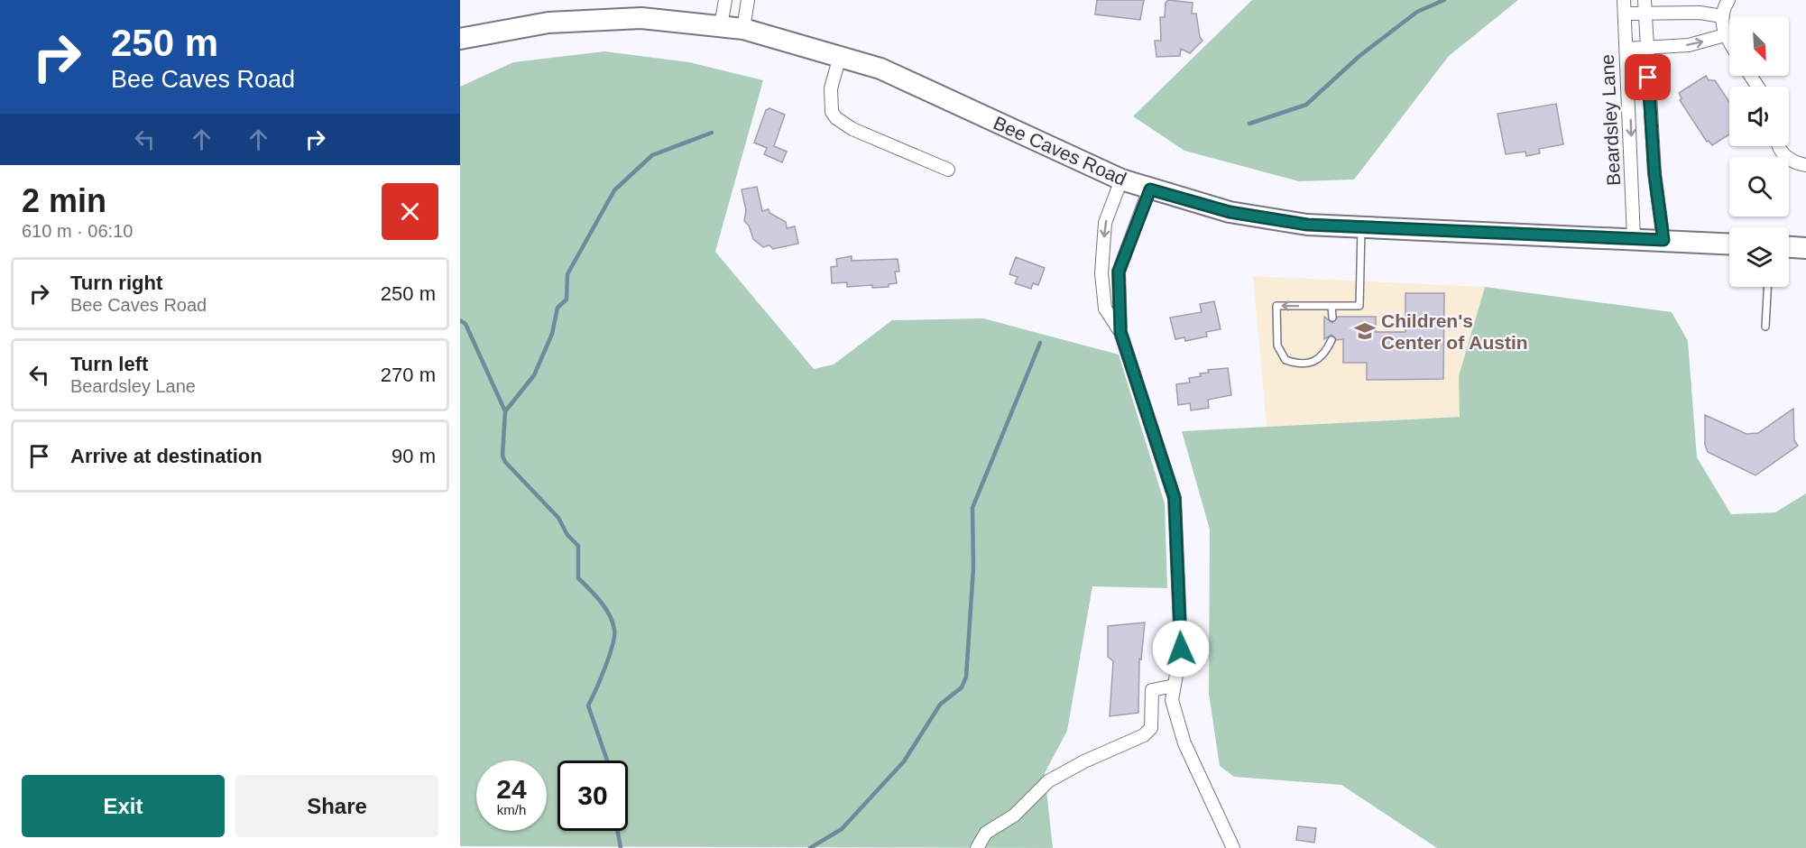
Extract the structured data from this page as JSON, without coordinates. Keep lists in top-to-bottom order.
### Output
{
  "streets": {
    "main road": ["Bee Caves Road"],
    "street": ["Beardsley Lane"]
  },
  "crossings": [
    ["Beardsley Lane", "Bee Caves Road"]
  ],
  "places": {
    "school or university": ["Children's Center of Austin"]
  },
  "north": "bottom right",
  "page": {
    "turn": ["250 m", "Bee Caves Road"],
    "heading": ["2 min", "610 m · 06:10"],
    "list": [
      {
        "name": "Turn right",
        "note": "Bee Caves Road",
        "value": "250 m"
      },
      {
        "name": "Turn left",
        "note": "Beardsley Lane",
        "value": "270 m"
      },
      {
        "name": "Arrive at destination",
        "value": "90 m"
      }
    ],
    "speed": "24 km/h",
    "limit": "30",
    "buttons": ["Exit", "Share"]
  }
}
